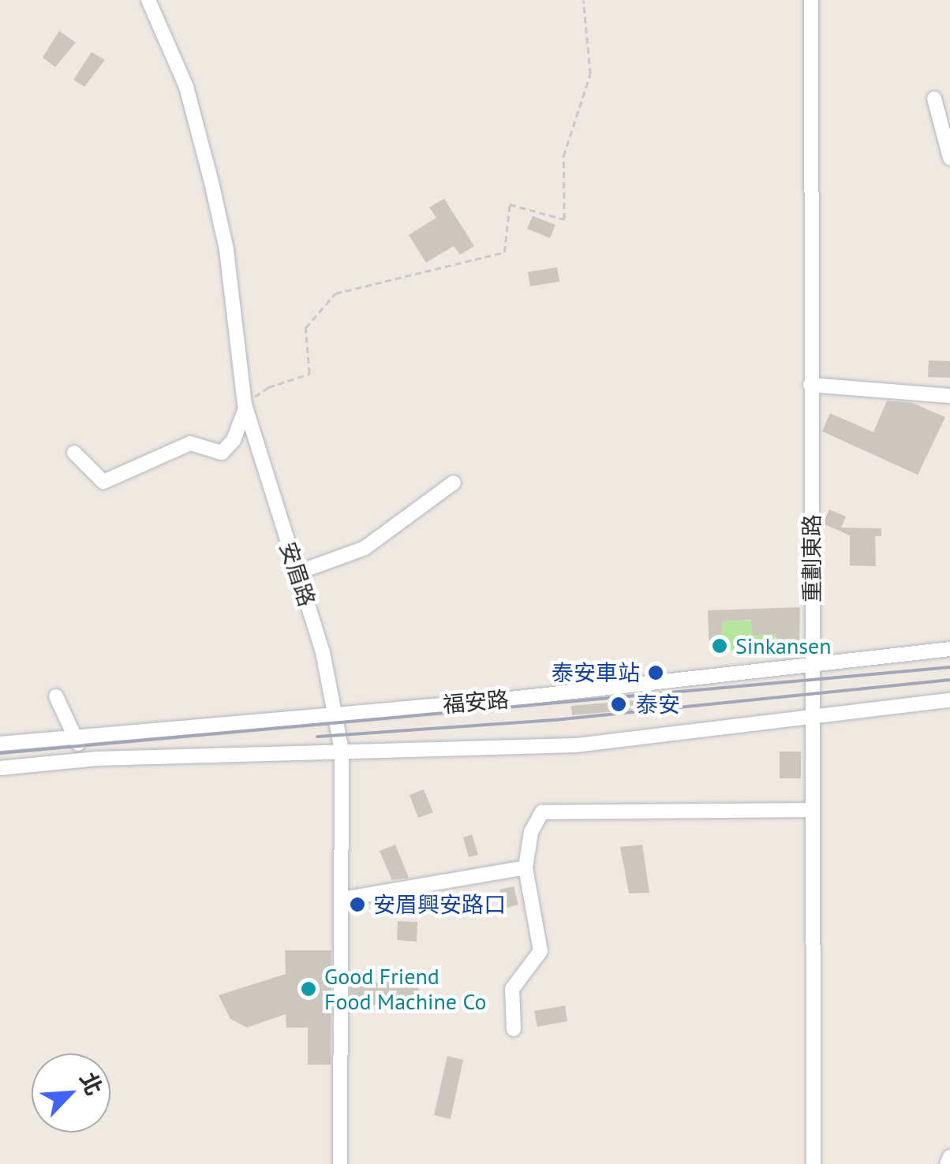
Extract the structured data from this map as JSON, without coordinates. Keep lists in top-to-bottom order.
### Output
{
  "streets": {
    "street": ["重劃東路", "安眉路", "福安路"]
  },
  "crossings": [
    ["重劃東路", "福安路"],
    ["安眉路", "福安路"]
  ],
  "places": [
    "Sinkansen",
    "泰安車站",
    "泰安",
    "安眉興安路口",
    "Good Friend Food Machine Co"
  ],
  "north": "top right"
}
